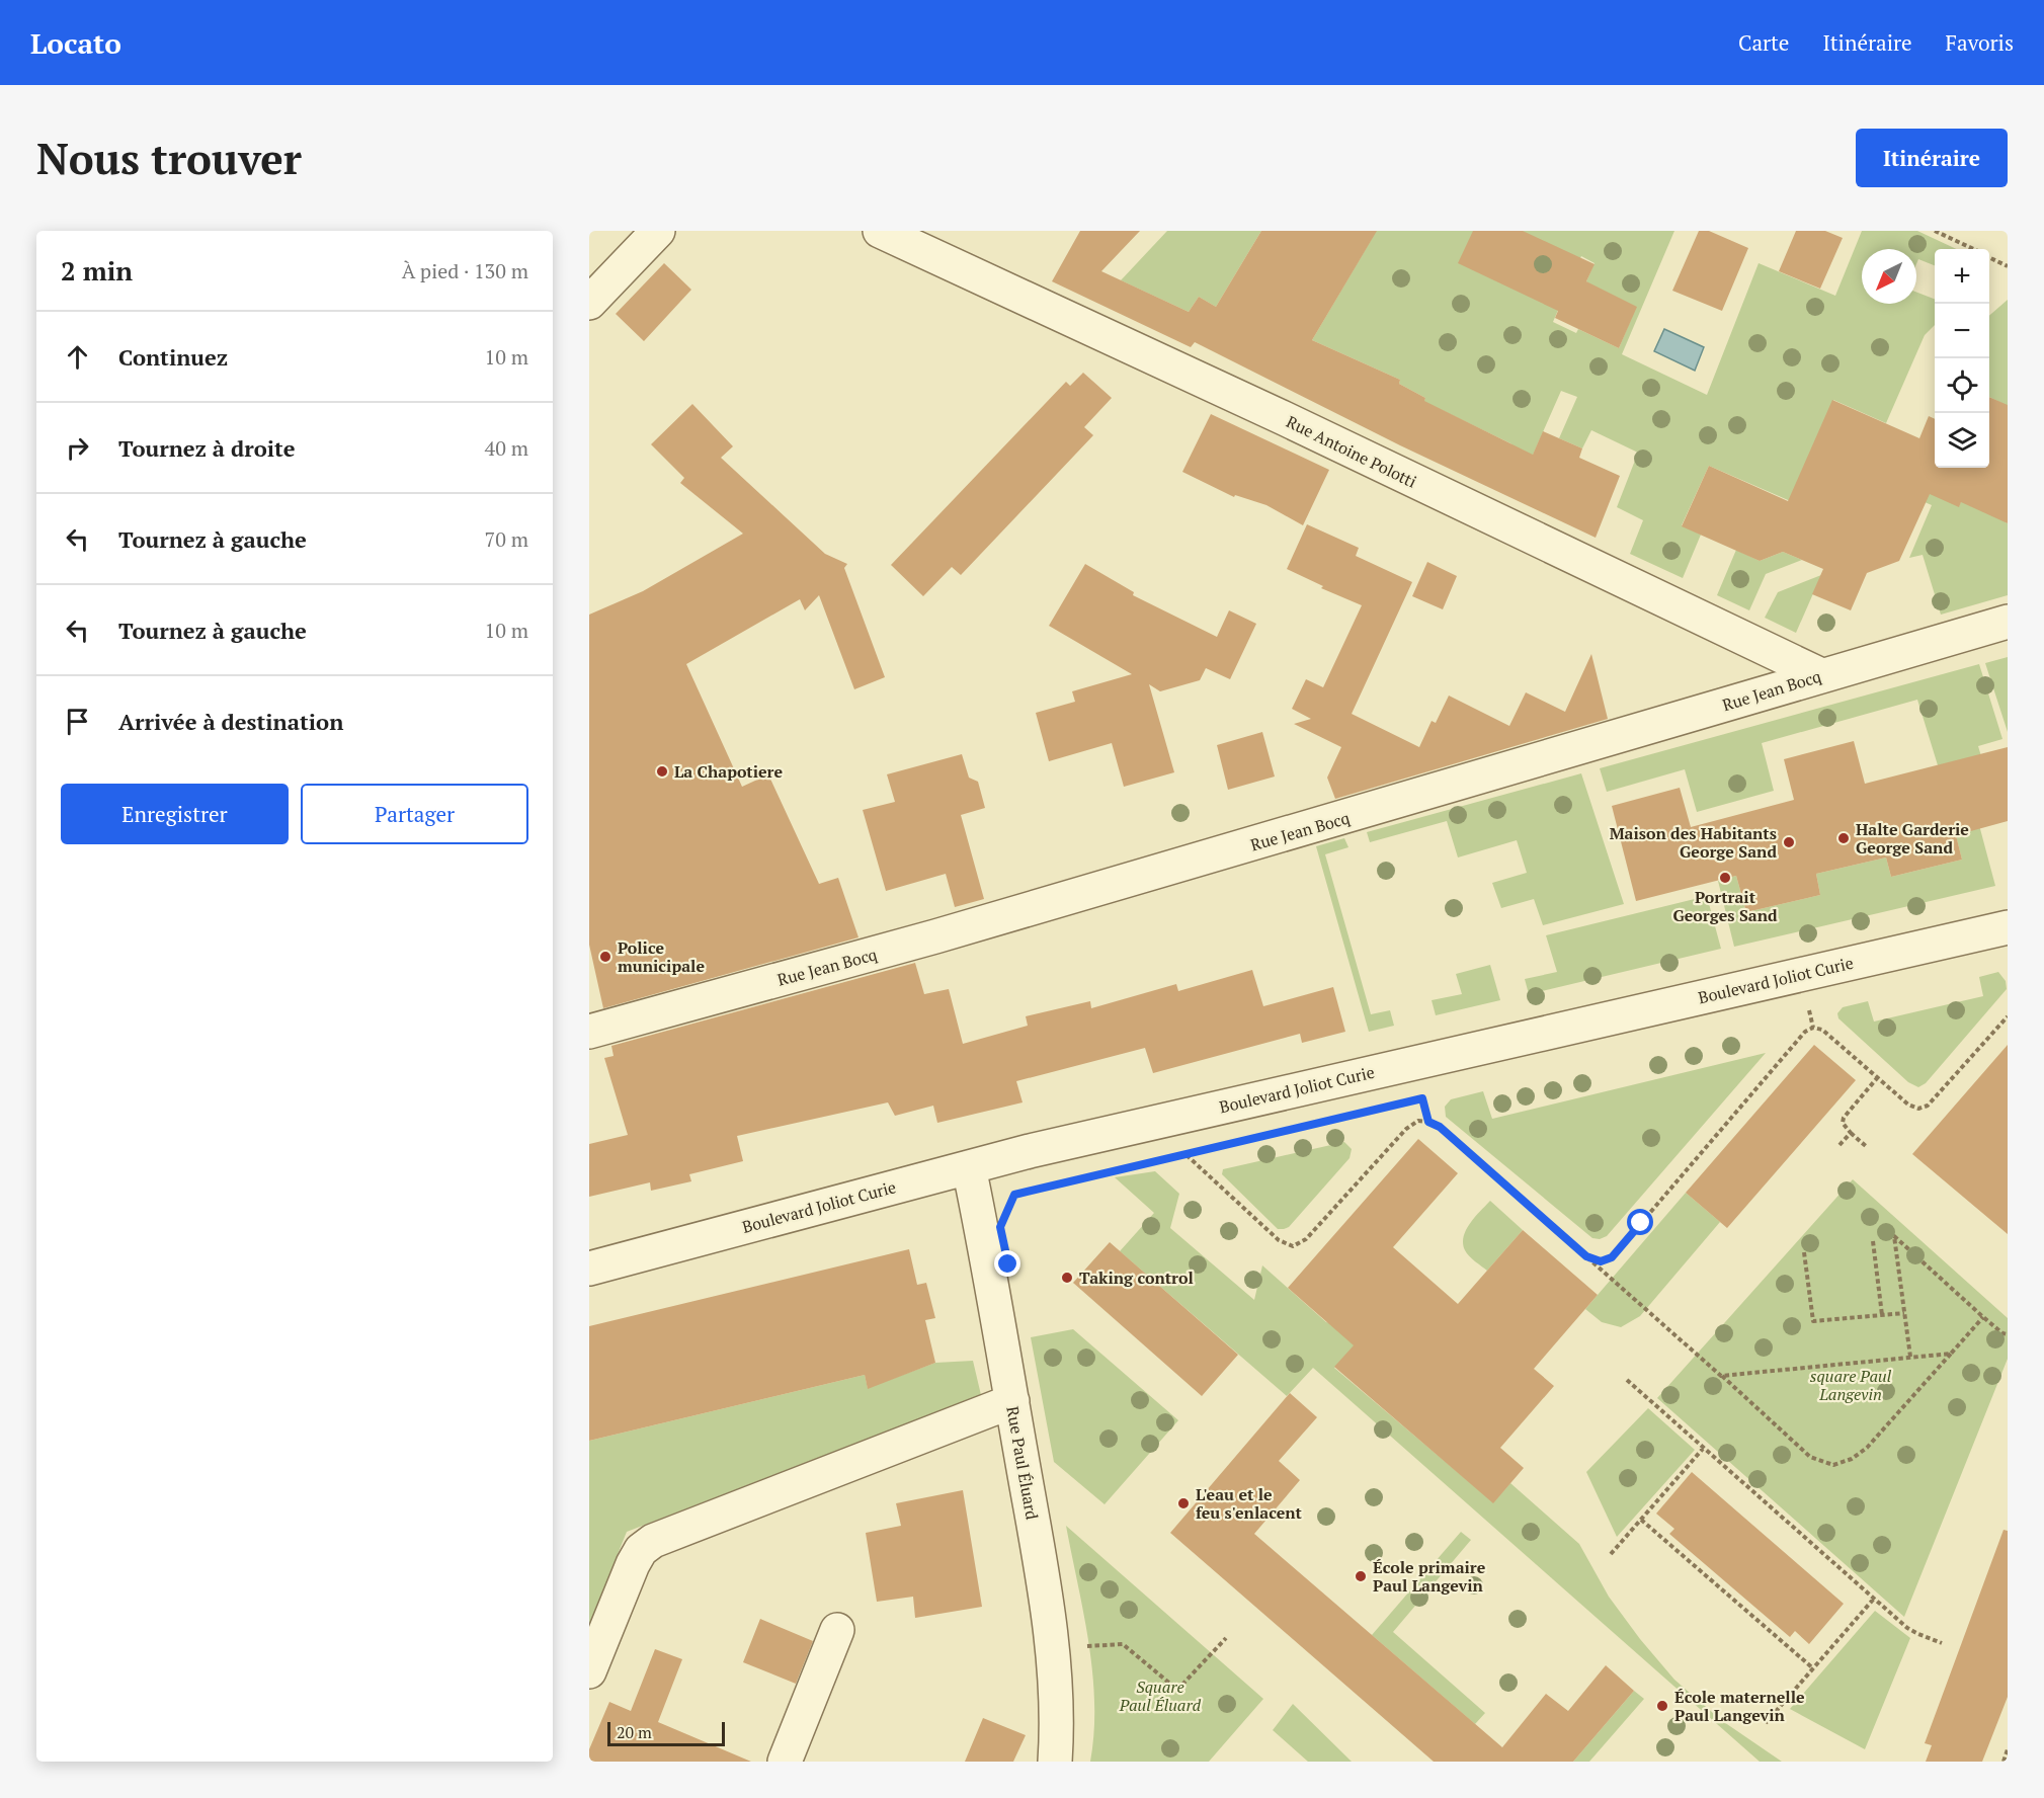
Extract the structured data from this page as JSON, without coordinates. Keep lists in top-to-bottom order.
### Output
{
  "streets": {
    "street": [
      "Rue Antoine Polotti",
      "Rue Jean Bocq",
      "Boulevard Joliot Curie",
      "Rue Paul Éluard"
    ]
  },
  "crossings": [
    ["Rue Antoine Polotti", "Rue Jean Bocq"],
    ["Boulevard Joliot Curie", "Rue Paul Éluard"]
  ],
  "parks": ["square Paul Langevin", "Square Paul Éluard"],
  "places": [
    "La Chapotiere",
    "Halte Garderie George Sand",
    "Maison des Habitants George Sand",
    "Portrait Georges Sand",
    "Police municipale",
    "Taking control",
    "L'eau et le feu s'enlacent",
    "École primaire Paul Langevin",
    "École maternelle Paul Langevin"
  ],
  "scale_bar": "20 m",
  "north": "bottom left",
  "page": {
    "header": "Locato",
    "nav": ["Carte", "Itinéraire", "Favoris"],
    "buttons": [
      "Itinéraire",
      ["Enregistrer", "Partager"]
    ],
    "title": "Nous trouver",
    "heading": ["2 min", "À pied · 130 m"],
    "map_buttons": ["+", "−"],
    "list": [
      ["Continuez", "10 m"],
      ["Tournez à droite", "40 m"],
      ["Tournez à gauche", "70 m"],
      ["Tournez à gauche", "10 m"],
      "Arrivée à destination"
    ],
    "scale": "20 m"
  }
}
